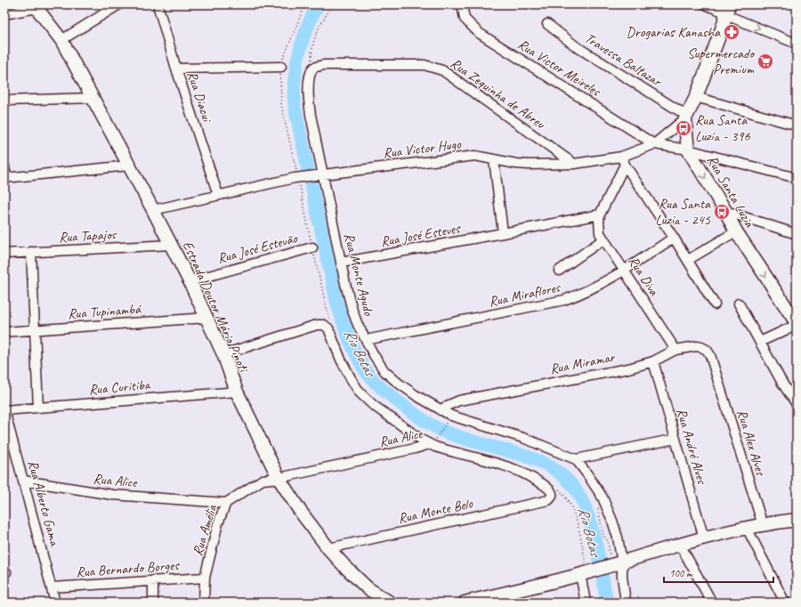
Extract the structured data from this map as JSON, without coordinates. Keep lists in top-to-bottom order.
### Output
{
  "streets": {
    "street": [
      "Travessa Baltazar",
      "Rua Victor Meireles",
      "Rua Zequinha de Abreu",
      "Rua Diacui",
      "Rua Victor Hugo",
      "Rua Santa Luzia",
      "Rua José Esteves",
      "Rua Tapajos",
      "Rua José Estevão",
      "Rua Monte Agudo",
      "Rua Diva",
      "Rua Miraflores",
      "Estrada Doutor Mário Pinoti",
      "Rua Tupinambá",
      "Rua Miramar",
      "Rua Curitiba",
      "Rua Alice",
      "Rua Alex Alves",
      "Rua André Alves",
      "Rua Alberto Gama",
      "Rua Monte Belo",
      "Rua Amélia",
      "Rua Bernardo Borges"
    ]
  },
  "crossings": [
    ["Travessa Baltazar", "Rua Victor Hugo"],
    ["Travessa Baltazar", "Rua Santa Luzia"],
    ["Rua Victor Meireles", "Rua Victor Hugo"],
    ["Rua Zequinha de Abreu", "Rua Victor Hugo"],
    ["Rua Zequinha de Abreu", "Rua Monte Agudo"],
    ["Rua Diacui", "Rua Victor Hugo"],
    ["Rua Victor Hugo", "Rua Santa Luzia"],
    ["Rua Victor Hugo", "Rua Monte Agudo"],
    ["Rua Victor Hugo", "Estrada Doutor Mário Pinoti"],
    ["Rua José Esteves", "Rua Monte Agudo"],
    ["Rua José Esteves", "Rua Diva"],
    ["Rua Tapajos", "Estrada Doutor Mário Pinoti"],
    ["Rua José Estevão", "Estrada Doutor Mário Pinoti"],
    ["Rua Monte Agudo", "Rua Miraflores"],
    ["Rua Monte Agudo", "Rua Miramar"],
    ["Rua Diva", "Rua Miraflores"],
    ["Rua Diva", "Rua Miramar"],
    ["Estrada Doutor Mário Pinoti", "Rua Tupinambá"],
    ["Estrada Doutor Mário Pinoti", "Rua Curitiba"],
    ["Estrada Doutor Mário Pinoti", "Rua Alice"],
    ["Estrada Doutor Mário Pinoti", "Rua Monte Belo"],
    ["Estrada Doutor Mário Pinoti", "Rua Amélia"],
    ["Rua Miramar", "Rua Alex Alves"],
    ["Rua Miramar", "Rua André Alves"],
    ["Rua Curitiba", "Rua Alberto Gama"],
    ["Rua Alice", "Rua Alberto Gama"],
    ["Rua Alice", "Rua Monte Belo"],
    ["Rua Alice", "Rua Amélia"],
    ["Rua Alberto Gama", "Rua Bernardo Borges"],
    ["Rua Amélia", "Rua Bernardo Borges"]
  ],
  "water": ["Rio Botas"],
  "places": {
    "pharmacy": ["Drogarias Kanasha"],
    "supermarket": ["Supermercado Premium"],
    "bus stop": ["Rua Santa Luzia - 396", "Rua Santa Luzia - 245"]
  },
  "scale_bar": "100 m"
}
